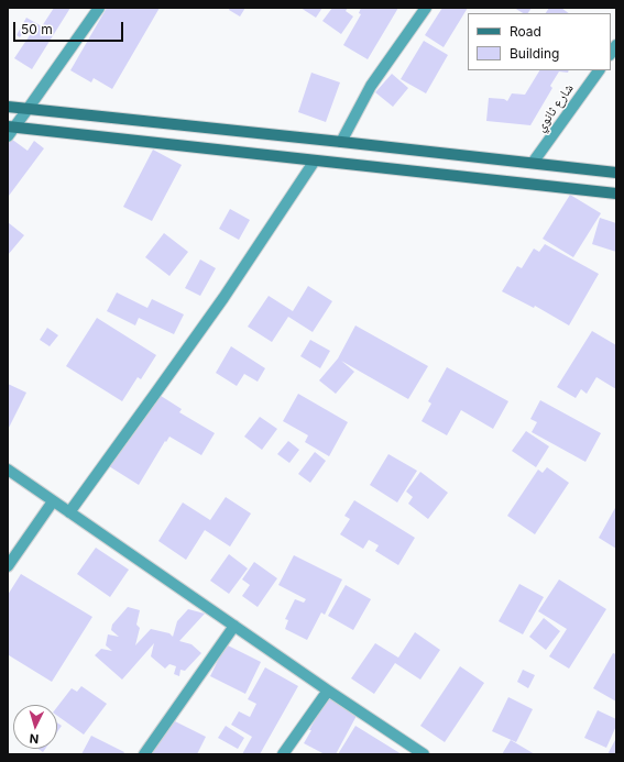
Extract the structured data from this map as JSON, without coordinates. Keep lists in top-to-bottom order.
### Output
{
  "streets": {
    "street": ["شارع ثانوي"]
  },
  "legend": ["Road", "Building"],
  "scale_bar": "50 m",
  "north": "bottom"
}
